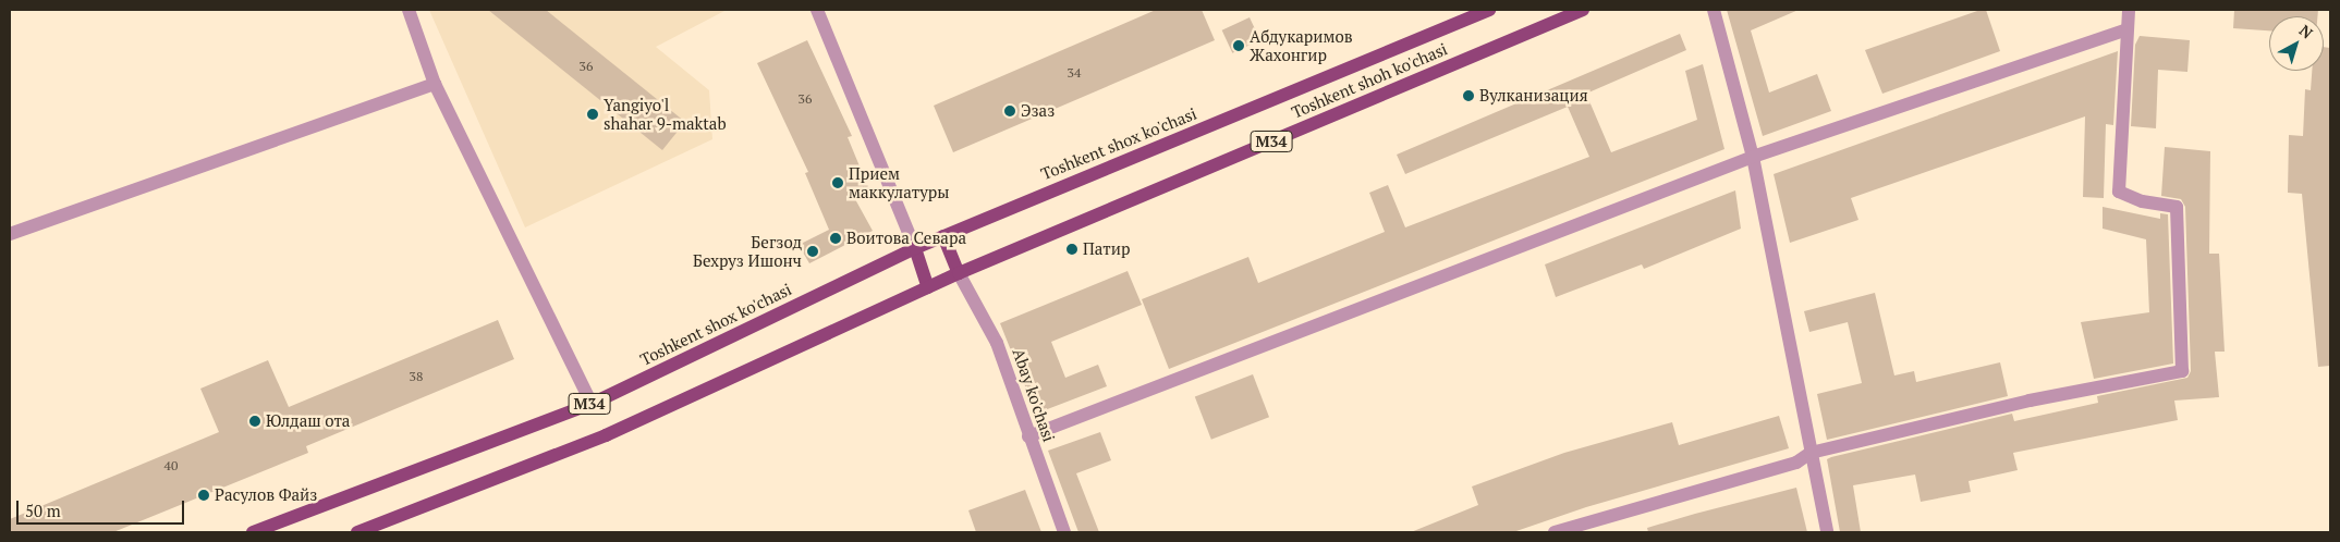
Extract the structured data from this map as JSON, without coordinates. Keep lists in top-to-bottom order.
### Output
{
  "streets": {
    "main road": ["Toshkent shoh ko'chasi", "M34", "Toshkent shox ko'chasi"],
    "street": ["Abay ko'chasi"]
  },
  "crossings": [
    ["Toshkent shoh ko'chasi", "M34"],
    ["Toshkent shoh ko'chasi", "Abay ko'chasi"],
    ["M34", "Abay ko'chasi"]
  ],
  "places": [
    "Абдукаримов Жахонгир",
    "Вулканизация",
    "Эзаз",
    "Yangiyo'l shahar 9-maktab",
    "Прием маккулатуры",
    "Воитова Севара",
    "Патир",
    "Бегзод Бехруз Ишонч",
    "Юлдаш ота",
    "Расулов Файз"
  ],
  "house_numbers": [
    "36",
    "34",
    "36",
    "38",
    "40"
  ],
  "scale_bar": "50 m",
  "north": "top right"
}
